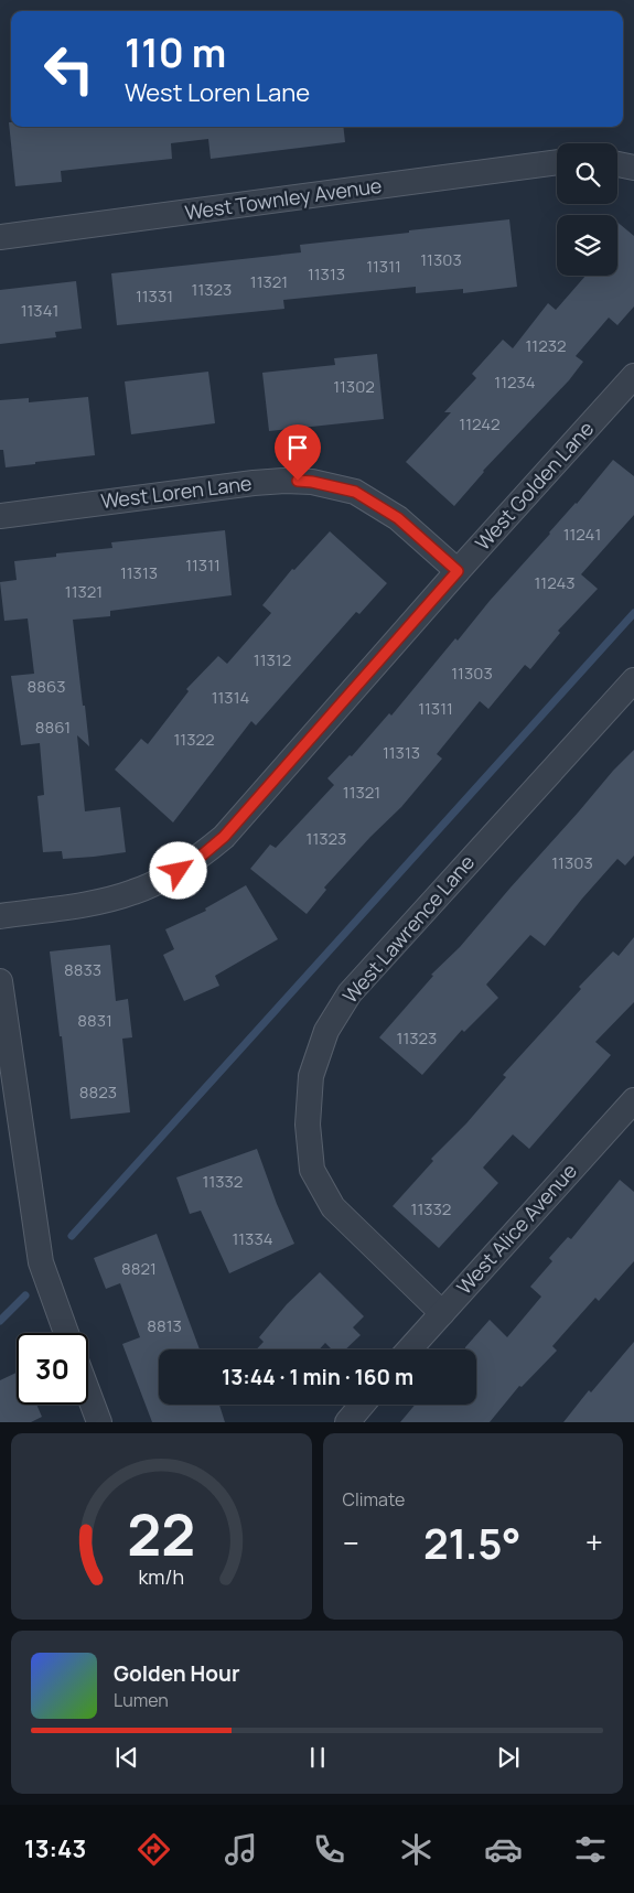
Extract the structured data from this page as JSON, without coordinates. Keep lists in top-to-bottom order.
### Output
{
  "streets": {
    "street": [
      "West Townley Avenue",
      "West Golden Lane",
      "West Loren Lane",
      "West Lawrence Lane",
      "West Alice Avenue"
    ]
  },
  "crossings": [
    ["West Golden Lane", "West Loren Lane"],
    ["West Lawrence Lane", "West Alice Avenue"]
  ],
  "house_numbers": [
    "11303",
    "11311",
    "11313",
    "11321",
    "11323",
    "11331",
    "11341",
    "11232",
    "11234",
    "11302",
    "11242",
    "11241",
    "11311",
    "11313",
    "11243",
    "11321",
    "11312",
    "11303",
    "8863",
    "11314",
    "11311",
    "8861",
    "11322",
    "11313",
    "11321",
    "11323",
    "11303",
    "8833",
    "8831",
    "11323",
    "8823",
    "11332",
    "11332",
    "11334",
    "8821",
    "8813"
  ],
  "page": {
    "turn": ["110 m", "West Loren Lane"],
    "limit": "30",
    "trip": "13:44 · 1 min · 160 m",
    "tile": "Climate",
    "heat": ["−", "21.5°", "+"],
    "song": ["Golden Hour", "Lumen"],
    "tabs": "13:43",
    "gauge": ["22", "km/h"]
  }
}
